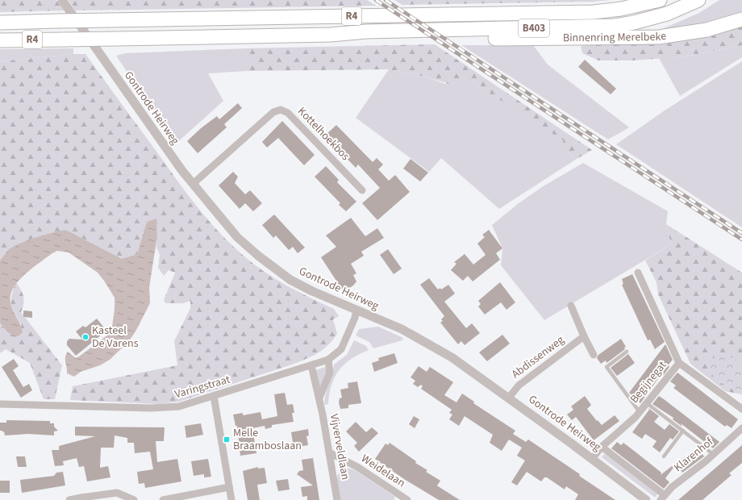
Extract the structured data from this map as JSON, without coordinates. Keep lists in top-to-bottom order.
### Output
{
  "streets": {
    "highway": ["R4", "B403", "Binnenring Merelbeke"],
    "street": [
      "Gontrode Heirweg",
      "Kottelhoekbos",
      "Abdissenweg",
      "Begijnegat",
      "Varingstraat",
      "Vijverveldlaan",
      "Klarenhof",
      "Weidelaan"
    ]
  },
  "crossings": [
    ["R4", "B403"],
    ["R4", "Binnenring Merelbeke"],
    ["B403", "Binnenring Merelbeke"],
    ["Gontrode Heirweg", "Kottelhoekbos"],
    ["Gontrode Heirweg", "Abdissenweg"],
    ["Gontrode Heirweg", "Begijnegat"],
    ["Gontrode Heirweg", "Varingstraat"],
    ["Gontrode Heirweg", "Klarenhof"],
    ["Varingstraat", "Vijverveldlaan"],
    ["Vijverveldlaan", "Weidelaan"]
  ],
  "places": {
    "other": ["Kasteel De Varens"],
    "transit": ["Melle Braamboslaan"]
  }
}
